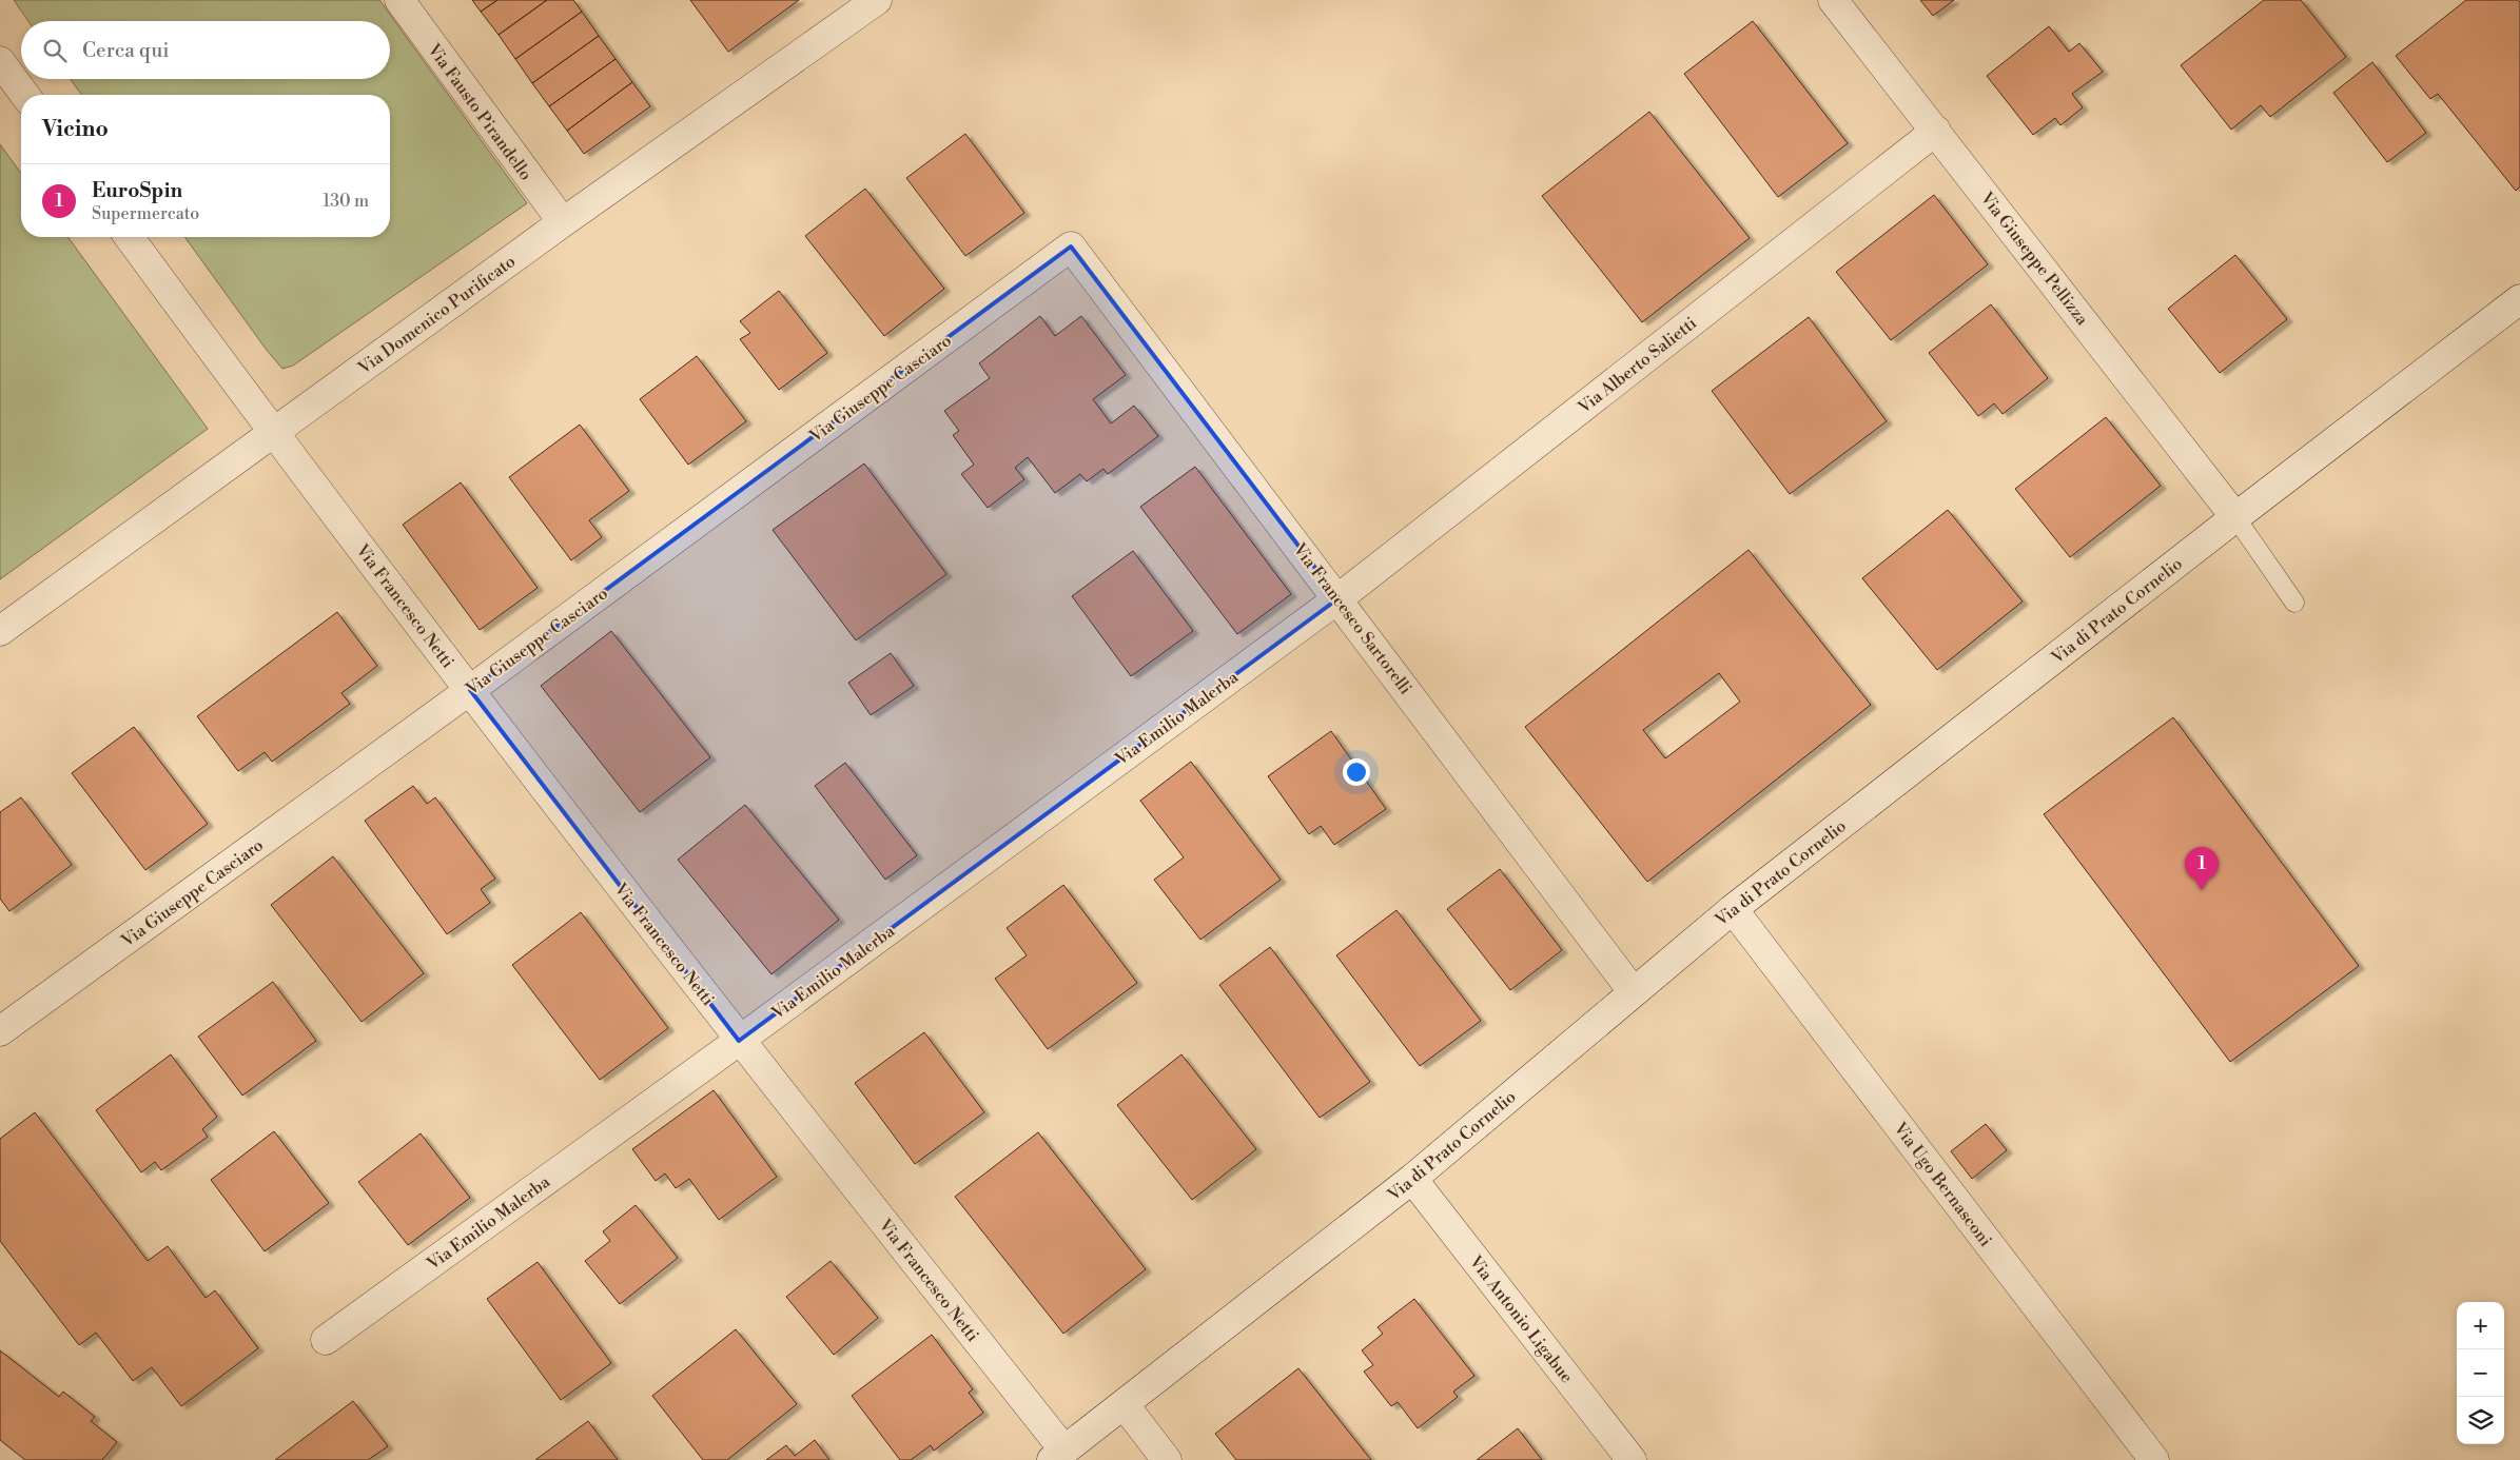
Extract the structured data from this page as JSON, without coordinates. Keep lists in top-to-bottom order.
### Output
{
  "streets": {
    "street": [
      "Via Fausto Pirandello",
      "Via Giuseppe Pellizza",
      "Via Domenico Purificato",
      "Via Alberto Salietti",
      "Via Giuseppe Casciaro",
      "Via Francesco Netti",
      "Via di Prato Cornelio",
      "Via Francesco Sartorelli",
      "Via Emilio Malerba",
      "Via Ugo Bernasconi",
      "Via Antonio Ligabue"
    ]
  },
  "crossings": [
    ["Via Fausto Pirandello", "Via Domenico Purificato"],
    ["Via Giuseppe Pellizza", "Via Alberto Salietti"],
    ["Via Giuseppe Pellizza", "Via di Prato Cornelio"],
    ["Via Domenico Purificato", "Via Francesco Netti"],
    ["Via Alberto Salietti", "Via Francesco Sartorelli"],
    ["Via Alberto Salietti", "Via Emilio Malerba"],
    ["Via Giuseppe Casciaro", "Via Francesco Netti"],
    ["Via Giuseppe Casciaro", "Via Francesco Sartorelli"],
    ["Via Francesco Netti", "Via di Prato Cornelio"],
    ["Via Francesco Netti", "Via Emilio Malerba"],
    ["Via di Prato Cornelio", "Via Francesco Sartorelli"],
    ["Via di Prato Cornelio", "Via Ugo Bernasconi"],
    ["Via di Prato Cornelio", "Via Antonio Ligabue"],
    ["Via Francesco Sartorelli", "Via Emilio Malerba"]
  ],
  "page": {
    "search": "Cerca qui",
    "heading": "Vicino",
    "list": [
      {
        "mark": "1",
        "name": "EuroSpin",
        "note": "Supermercato",
        "value": "130 m"
      }
    ],
    "pins": "1",
    "map_buttons": ["+", "−"]
  }
}
